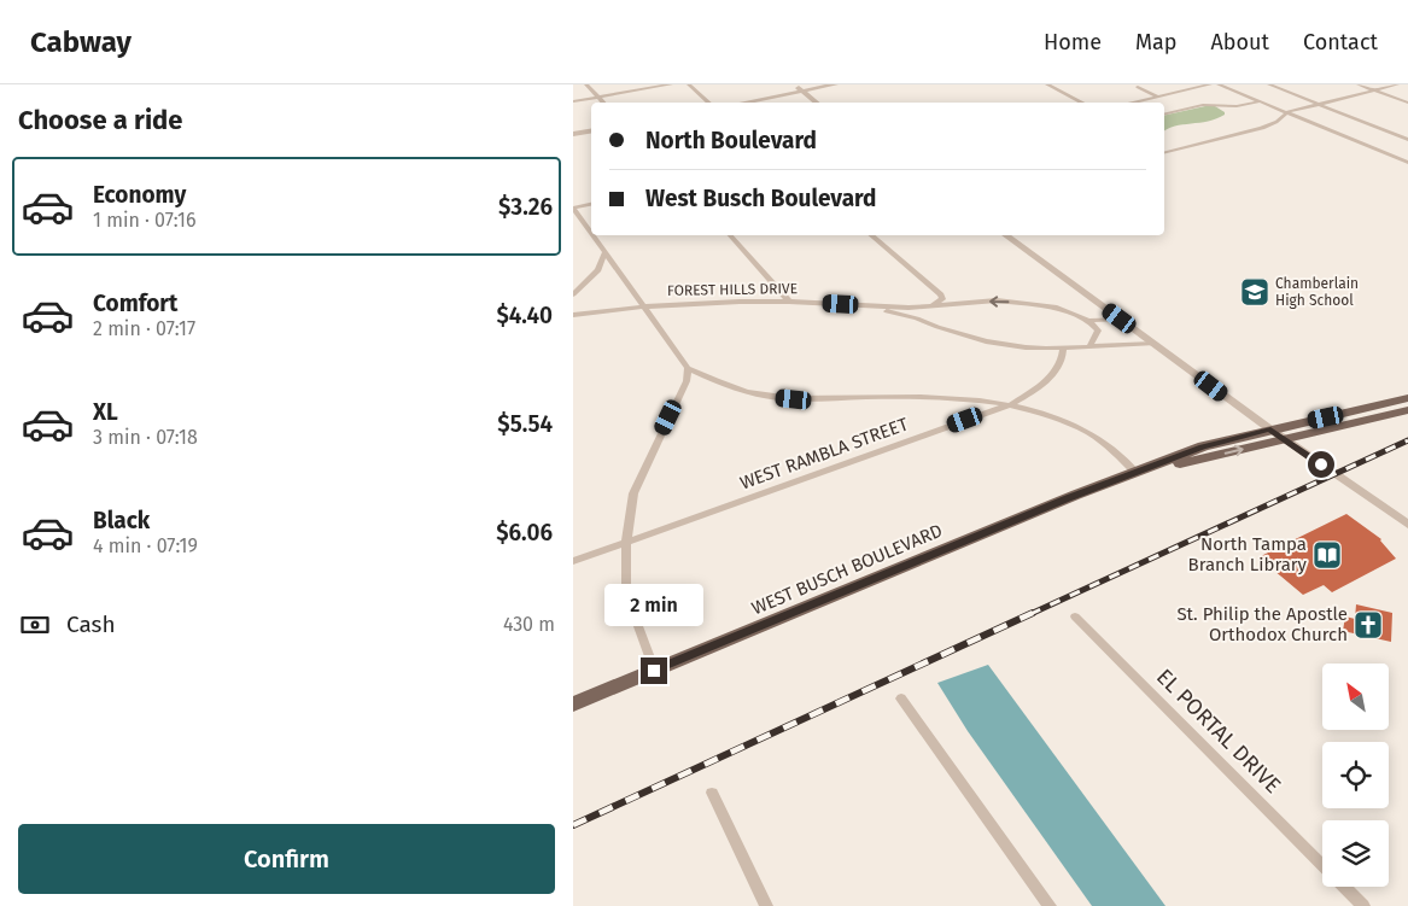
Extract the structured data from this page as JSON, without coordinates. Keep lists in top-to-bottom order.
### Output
{
  "streets": {
    "main road": ["WEST BUSCH BOULEVARD"],
    "street": ["FOREST HILLS DRIVE", "WEST RAMBLA STREET", "EL PORTAL DRIVE"]
  },
  "places": {
    "school or university": ["Chamberlain High School"],
    "library": ["North Tampa Branch Library"],
    "church": ["St. Philip the Apostle Orthodox Church"]
  },
  "north": "top left",
  "page": {
    "header": "Cabway",
    "nav": [
      "Home",
      "Map",
      "About",
      "Contact"
    ],
    "heading": "Choose a ride",
    "banner": ["North Boulevard", "West Busch Boulevard"],
    "list": [
      {
        "name": "Economy",
        "note": "1 min · 07:16",
        "value": "$3.26"
      },
      {
        "name": "Comfort",
        "note": "2 min · 07:17",
        "value": "$4.40"
      },
      {
        "name": "XL",
        "note": "3 min · 07:18",
        "value": "$5.54"
      },
      {
        "name": "Black",
        "note": "4 min · 07:19",
        "value": "$6.06"
      }
    ],
    "bubble": "2 min",
    "pay": ["Cash", "430 m"],
    "buttons": "Confirm"
  }
}
